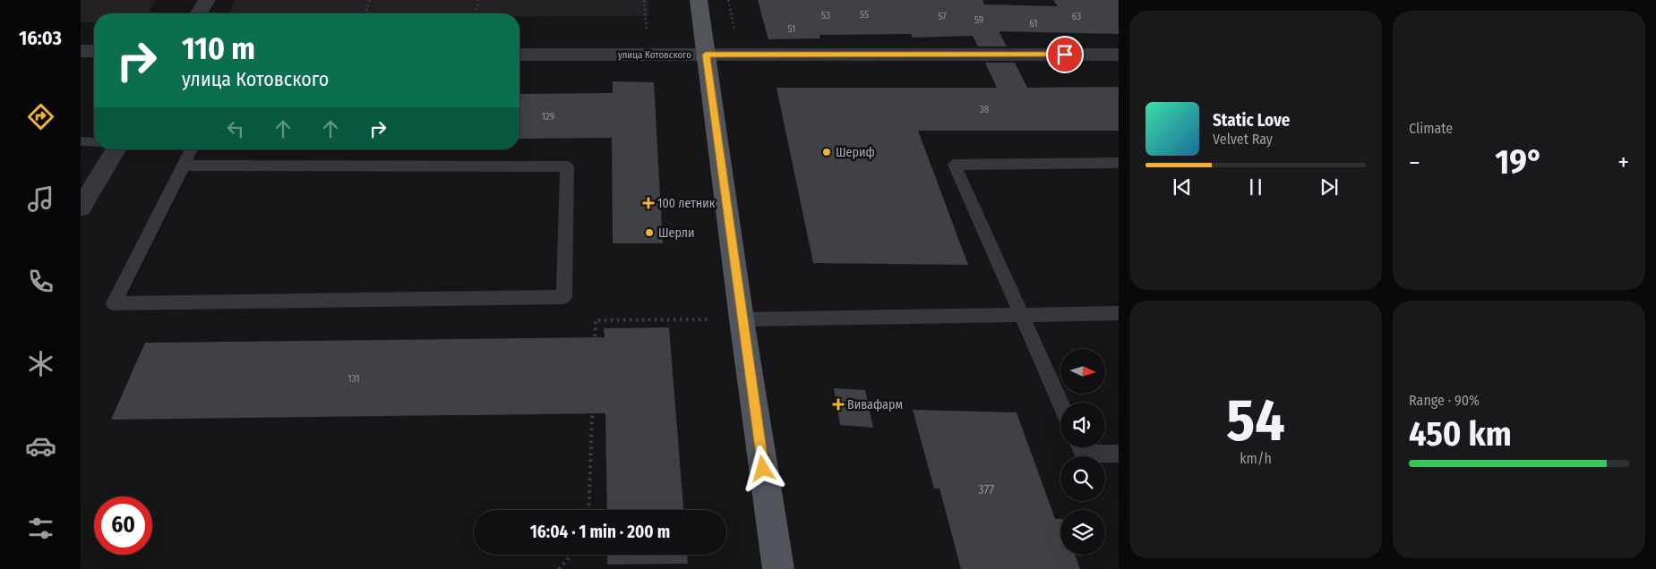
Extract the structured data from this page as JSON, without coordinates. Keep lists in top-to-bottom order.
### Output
{
  "streets": {
    "street": ["улица Котовского"]
  },
  "places": {
    "other": ["Шериф", "Шерли"],
    "health": ["100 летник", "Вивафарм"]
  },
  "house_numbers": [
    "55",
    "53",
    "57",
    "63",
    "59",
    "61",
    "51",
    "38",
    "129",
    "131",
    "377"
  ],
  "north": "right",
  "page": {
    "tabs": "16:03",
    "tile": [
      "Climate",
      ["54", "km/h"],
      ["Range · 90%", "450 km"]
    ],
    "turn": ["110 m", "улица Котовского"],
    "song": ["Static Love", "Velvet Ray"],
    "heat": ["−", "19°", "+"],
    "limit": "60",
    "trip": "16:04 · 1 min · 200 m"
  }
}
